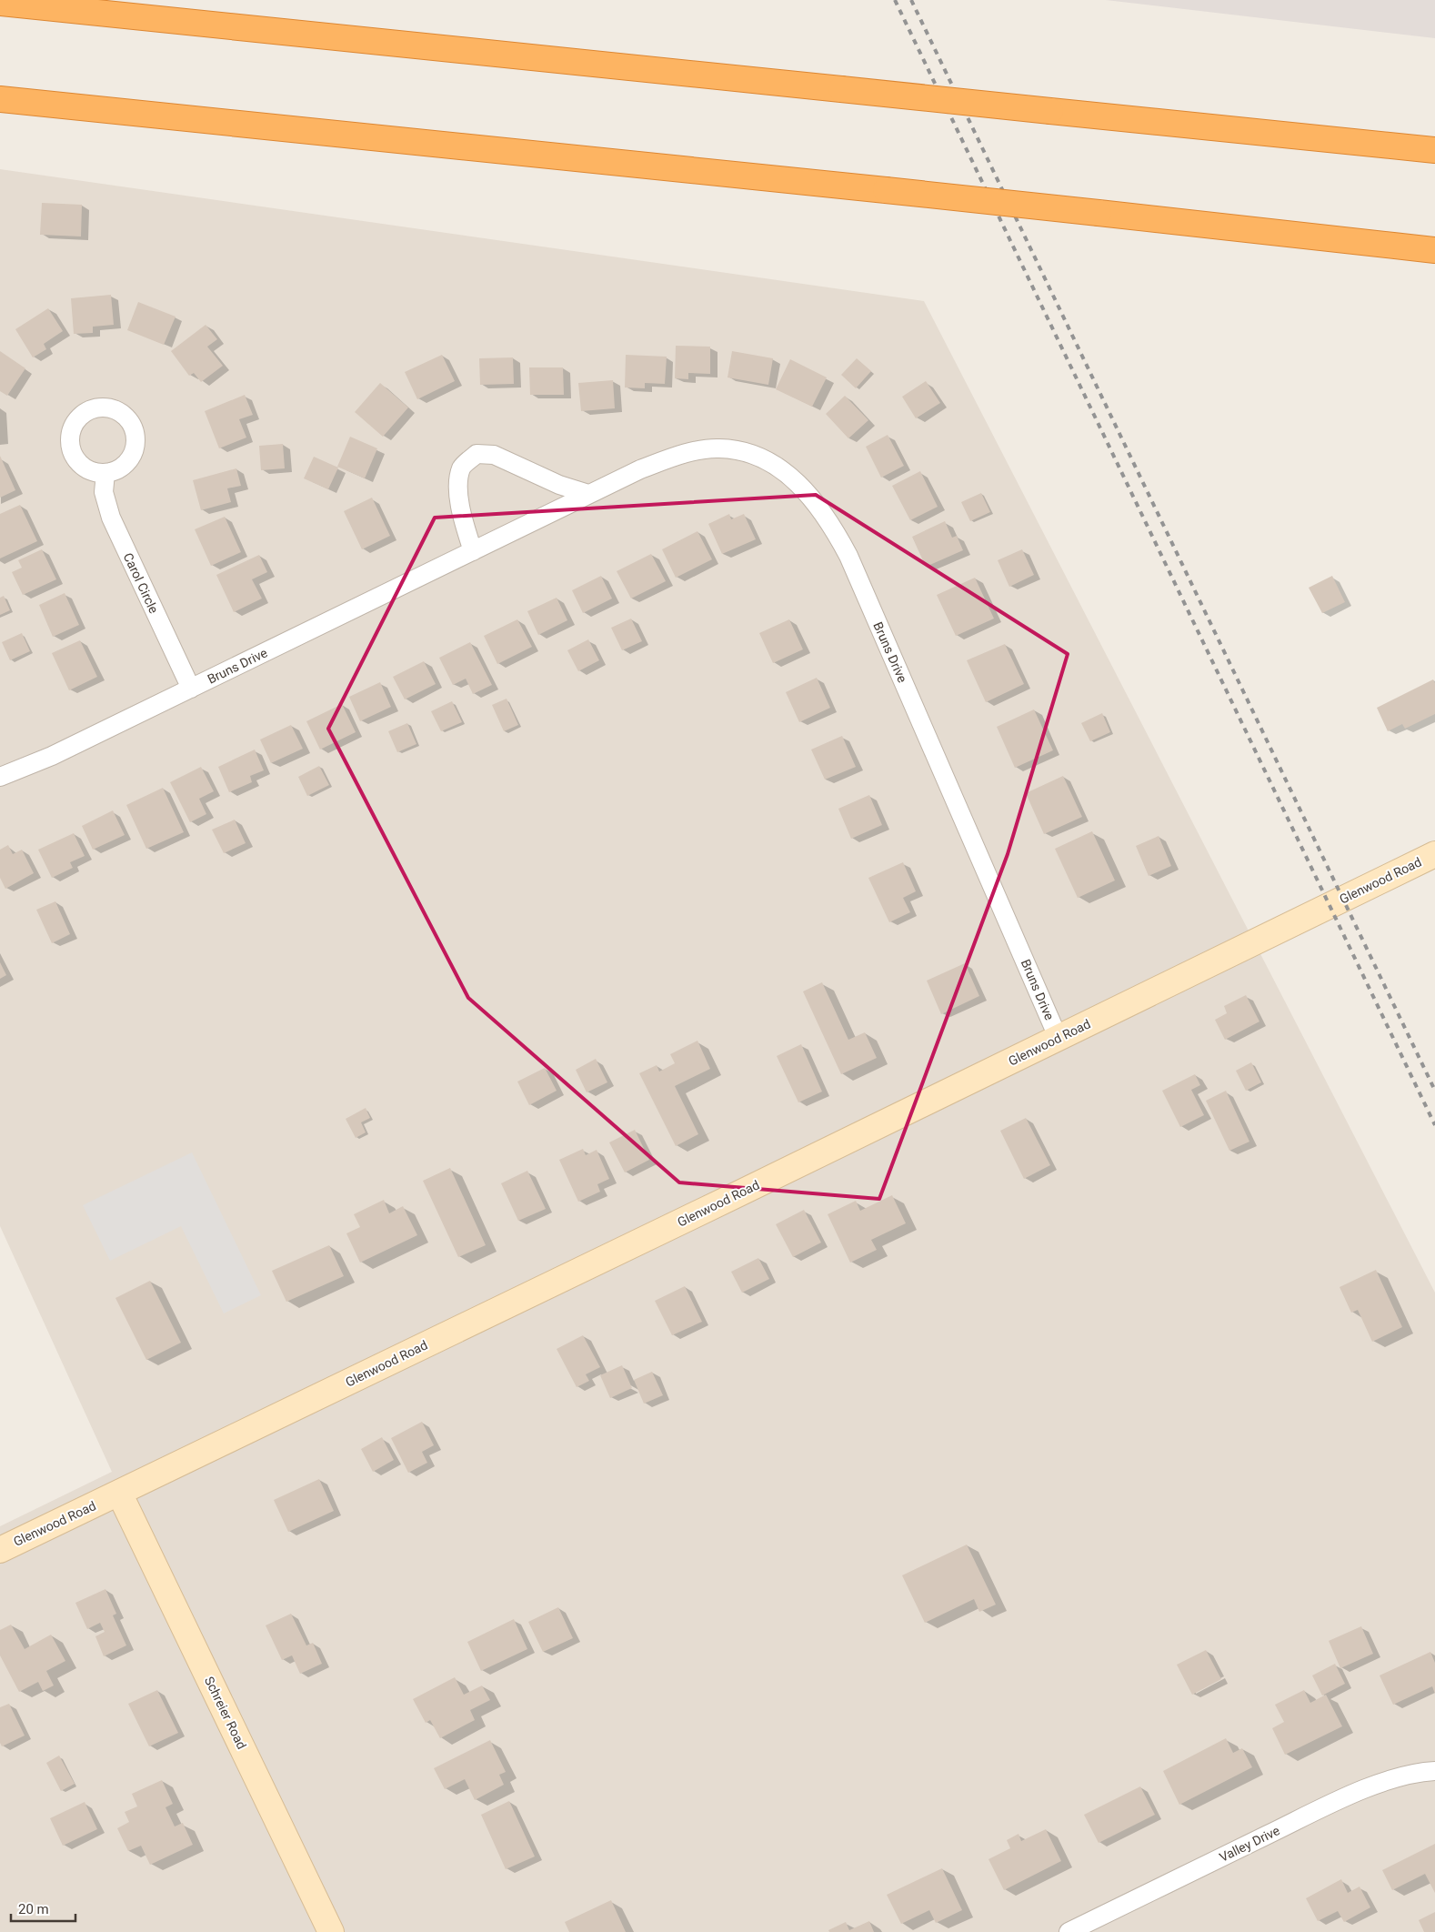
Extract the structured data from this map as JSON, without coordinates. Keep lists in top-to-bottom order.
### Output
{
  "streets": {
    "street": [
      "Carol Circle",
      "Bruns Drive",
      "Glenwood Road",
      "Schreier Road",
      "Valley Drive"
    ]
  },
  "crossings": [
    ["Carol Circle", "Bruns Drive"],
    ["Bruns Drive", "Glenwood Road"],
    ["Glenwood Road", "Schreier Road"]
  ],
  "scale_bar": "20 m"
}
